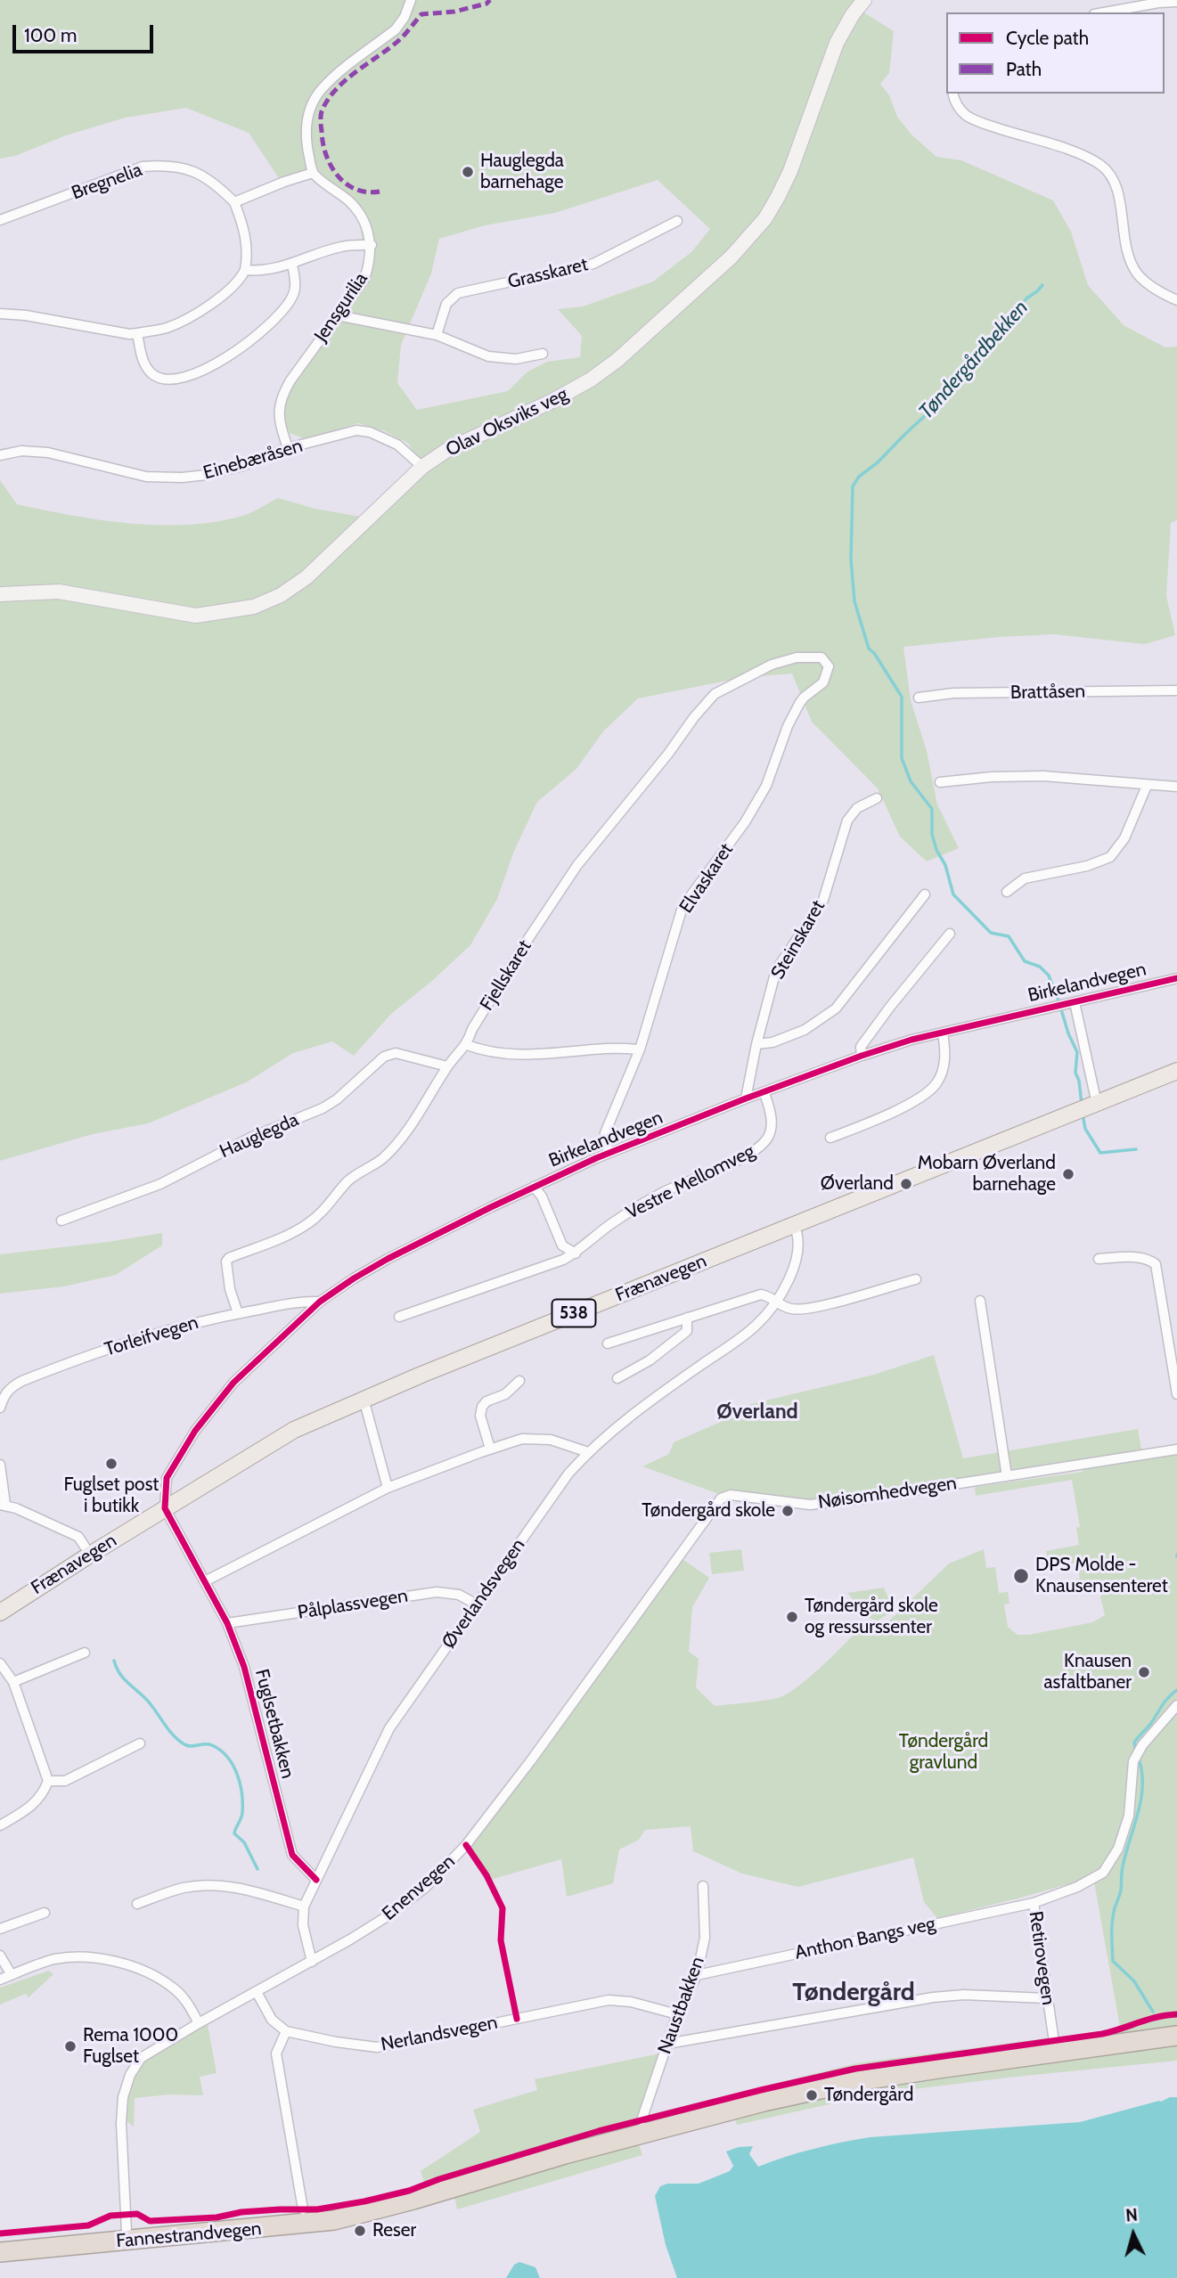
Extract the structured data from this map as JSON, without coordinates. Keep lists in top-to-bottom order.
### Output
{
  "streets": {
    "highway": ["Fannestrandvegen"],
    "main road": ["Frænavegen", "538"],
    "street": [
      "Bregnelia",
      "Grasskaret",
      "Jensgurilia",
      "Olav Oksviks veg",
      "Einebæråsen",
      "Brattåsen",
      "Elvaskaret",
      "Steinskaret",
      "Fjellskaret",
      "Birkelandvegen",
      "Hauglegda",
      "Vestre Mellomveg",
      "Torleifvegen",
      "Nøisomhedvegen",
      "Øverlandsvegen",
      "Pålplassvegen",
      "Fuglsetbakken",
      "Enenvegen",
      "Anthon Bangs veg",
      "Retirovegen",
      "Naustbakken",
      "Nerlandsvegen"
    ]
  },
  "crossings": [
    ["Jensgurilia", "Einebæråsen"],
    ["Olav Oksviks veg", "Einebæråsen"],
    ["Elvaskaret", "Fjellskaret"],
    ["Elvaskaret", "Birkelandvegen"],
    ["Steinskaret", "Birkelandvegen"],
    ["Fjellskaret", "Hauglegda"],
    ["Fjellskaret", "Torleifvegen"],
    ["Birkelandvegen", "Vestre Mellomveg"],
    ["Birkelandvegen", "Frænavegen"],
    ["Birkelandvegen", "Torleifvegen"],
    ["Birkelandvegen", "Fuglsetbakken"],
    ["Frænavegen", "Øverlandsvegen"],
    ["Frænavegen", "Fuglsetbakken"],
    ["Nøisomhedvegen", "Enenvegen"],
    ["Øverlandsvegen", "Pålplassvegen"],
    ["Øverlandsvegen", "Fuglsetbakken"],
    ["Øverlandsvegen", "Enenvegen"],
    ["Pålplassvegen", "Fuglsetbakken"],
    ["Enenvegen", "Fannestrandvegen"],
    ["Anthon Bangs veg", "Retirovegen"],
    ["Anthon Bangs veg", "Naustbakken"],
    ["Retirovegen", "Fannestrandvegen"],
    ["Naustbakken", "Nerlandsvegen"]
  ],
  "districts": ["Øverland", "Tøndergård"],
  "water": ["Tøndergårdbekken"],
  "parks": ["Tøndergård gravlund"],
  "places": [
    "Hauglegda barnehage",
    "Mobarn Øverland barnehage",
    "Øverland",
    "Fuglset post i butikk",
    "Tøndergård skole",
    "DPS Molde - Knausensenteret",
    "Tøndergård skole og ressurssenter",
    "Knausen asfaltbaner",
    "Rema 1000 Fuglset",
    "Tøndergård",
    "Reser"
  ],
  "legend": ["Cycle path", "Path"],
  "scale_bar": "100 m",
  "north": "top"
}
